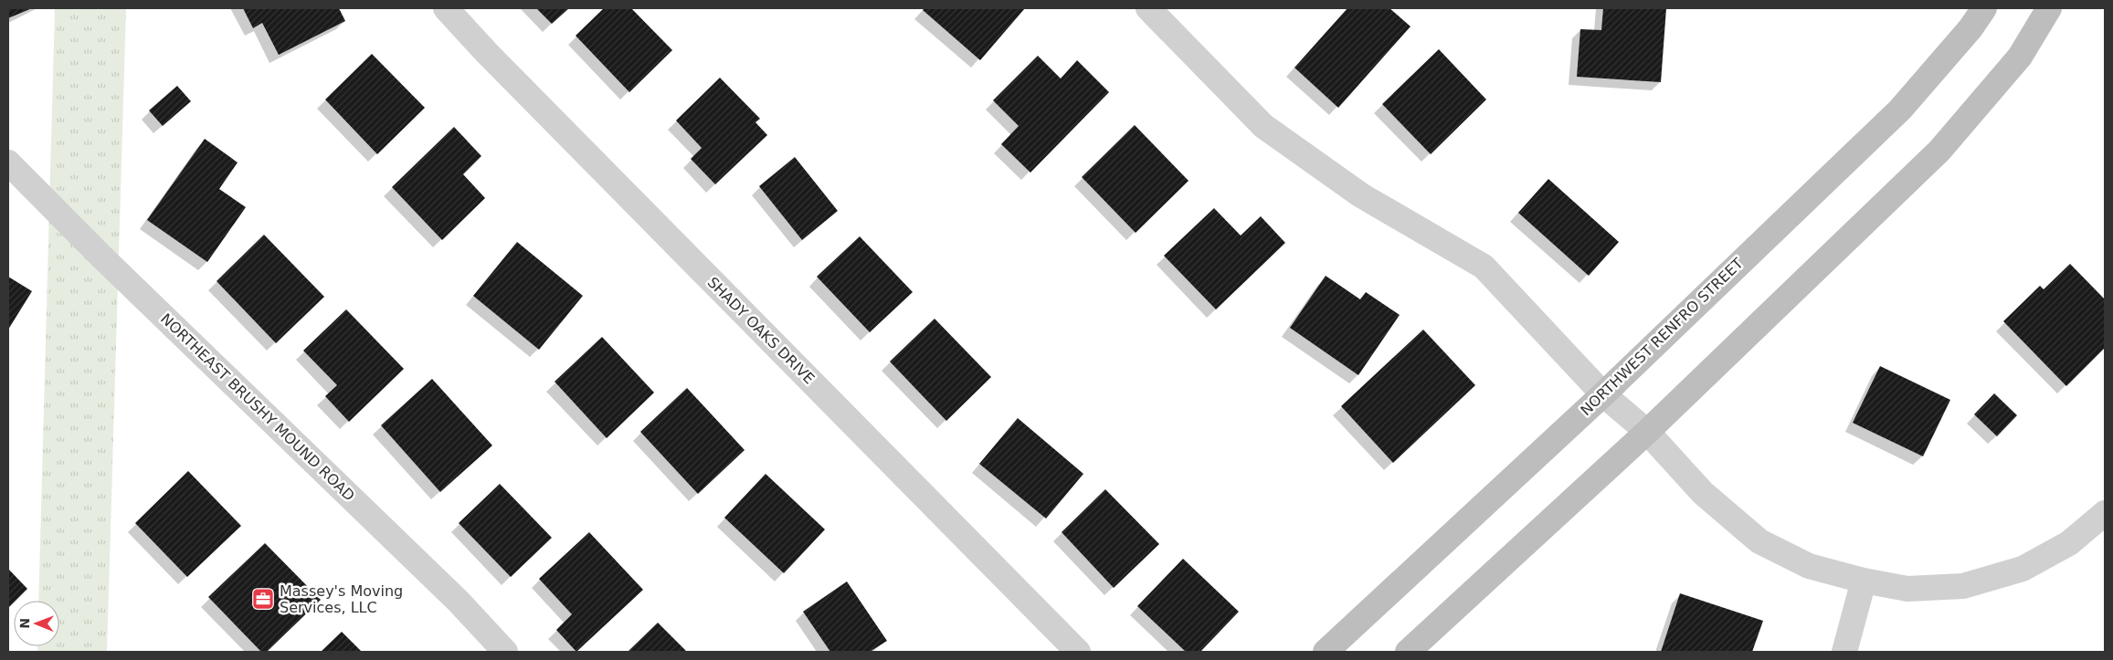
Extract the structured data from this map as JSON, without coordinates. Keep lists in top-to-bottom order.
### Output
{
  "streets": {
    "main road": ["NORTHWEST RENFRO STREET"],
    "street": ["SHADY OAKS DRIVE", "NORTHEAST BRUSHY MOUND ROAD"]
  },
  "places": {
    "office": ["Massey's Moving Services, LLC"]
  },
  "north": "left"
}
